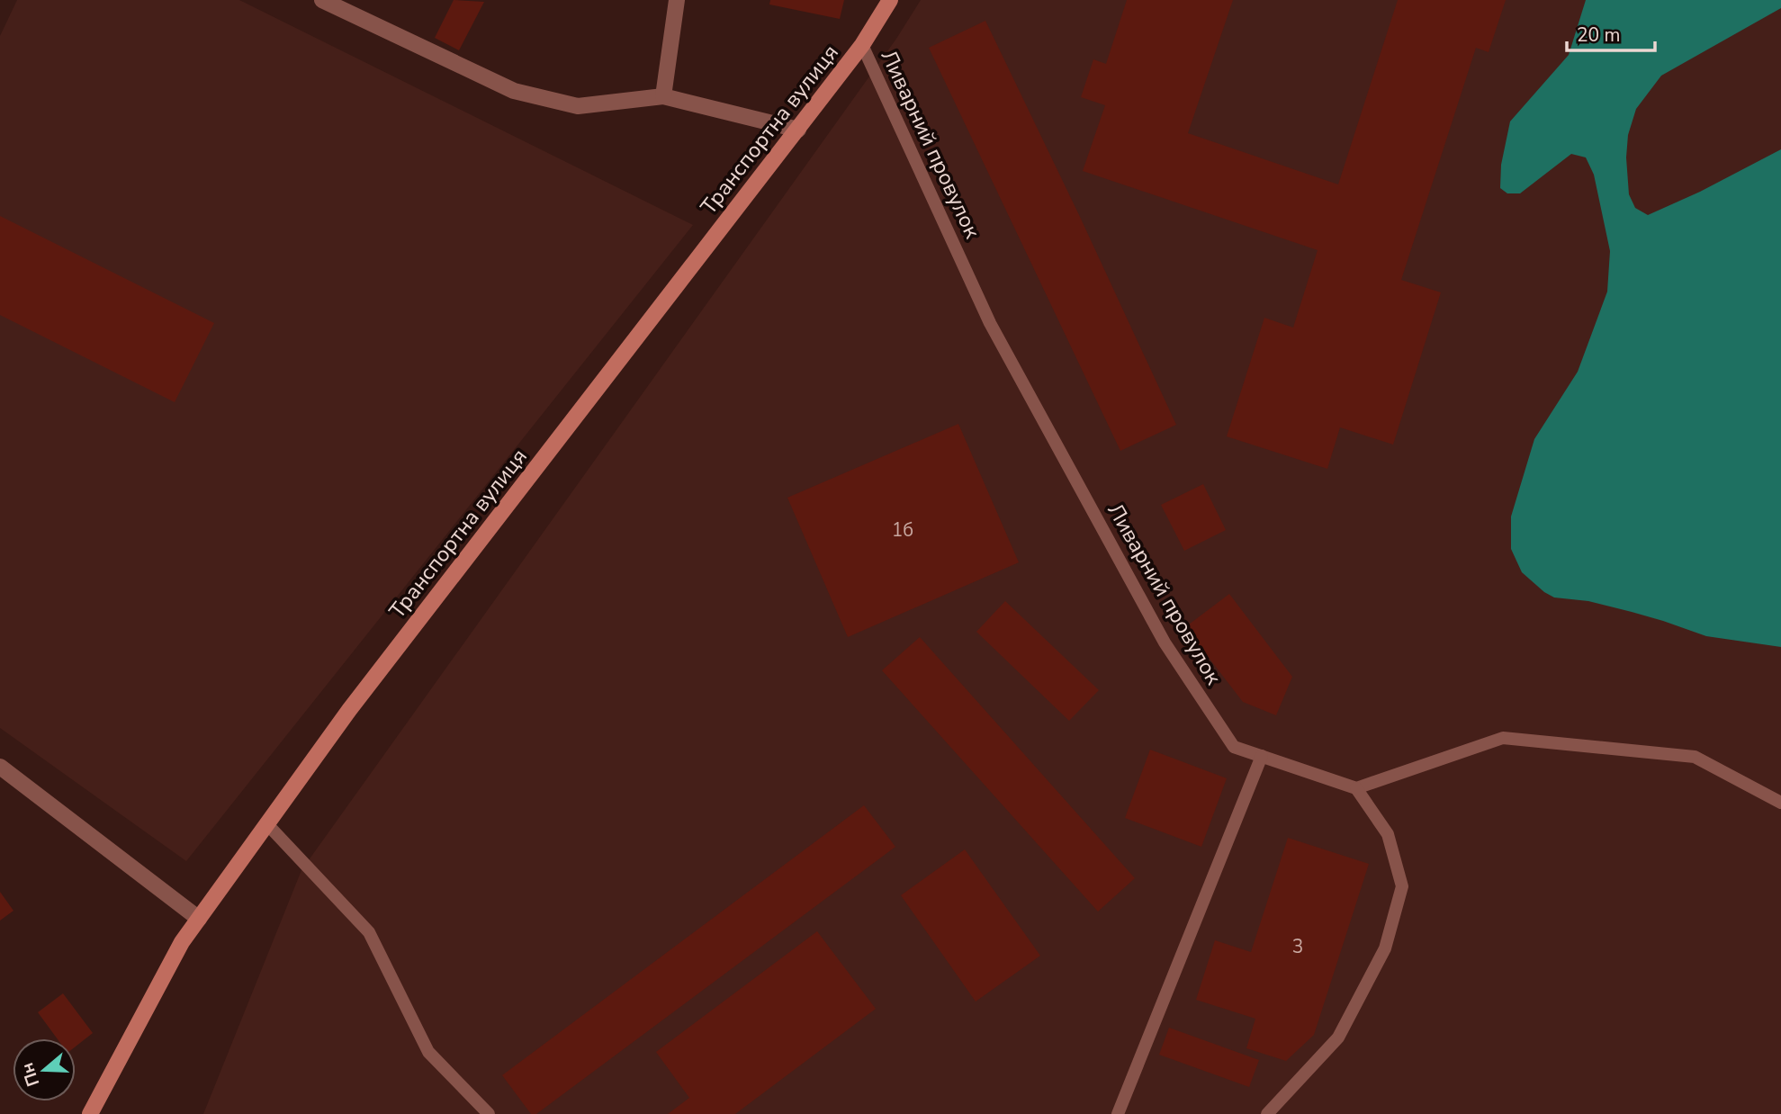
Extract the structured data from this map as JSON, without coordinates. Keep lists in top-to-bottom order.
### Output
{
  "streets": {
    "street": ["Транспортна вулиця"],
    "lane": ["Ливарний провулок"]
  },
  "crossings": [
    ["Транспортна вулиця", "Ливарний провулок"]
  ],
  "house_numbers": ["1б", "3"],
  "scale_bar": "20 m",
  "north": "left"
}
